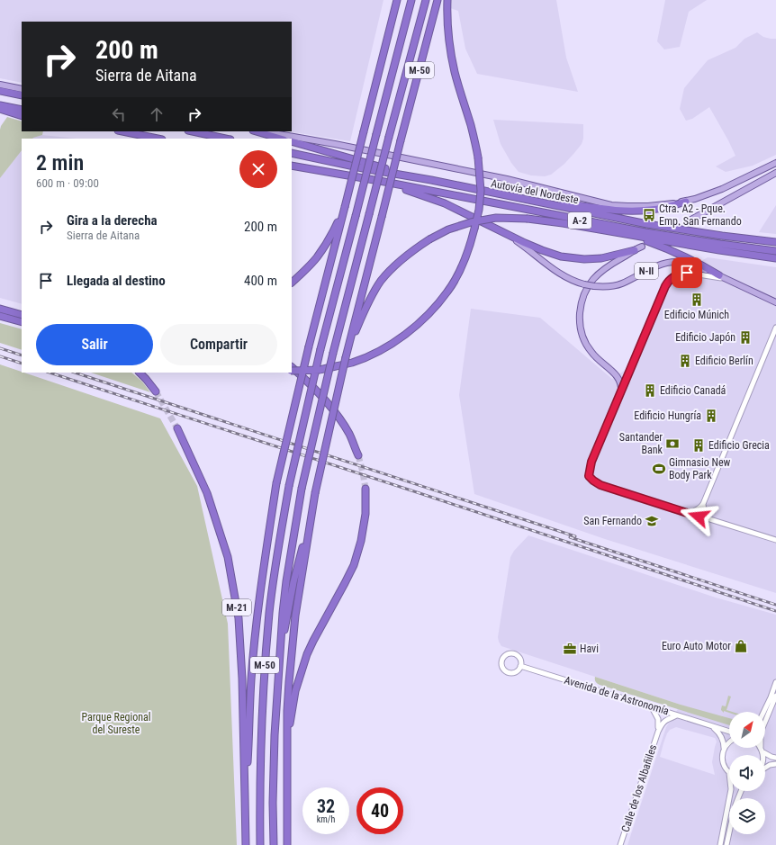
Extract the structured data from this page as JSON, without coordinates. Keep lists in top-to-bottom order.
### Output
{
  "streets": {
    "highway": [
      "M-50",
      "Autovía del Nordeste",
      "A-2",
      "M-21"
    ],
    "main road": ["N-II"],
    "street": ["Avenida de la Astronomía", "Calle de los Albañiles"]
  },
  "crossings": [
    ["M-50", "M-21"],
    ["Avenida de la Astronomía", "Calle de los Albañiles"]
  ],
  "parks": ["Parque Regional del Sureste"],
  "places": {
    "bus stop": ["Ctra. A2 - Pque. Emp. San Fernando"],
    "building": [
      "Edificio Múnich",
      "Edificio Japón",
      "Edificio Berlín",
      "Edificio Canadá",
      "Edificio Hungría",
      "Edificio Grecia"
    ],
    "bank": ["Santander Bank"],
    "sports": ["Gimnasio New Body Park"],
    "school or university": ["San Fernando"],
    "shop": ["Euro Auto Motor"],
    "office": ["Havi"]
  },
  "north": "top right",
  "page": {
    "turn": ["200 m", "Sierra de Aitana"],
    "heading": ["2 min", "600 m · 09:00"],
    "list": [
      {
        "name": "Gira a la derecha",
        "note": "Sierra de Aitana",
        "value": "200 m"
      },
      {
        "name": "Llegada al destino",
        "value": "400 m"
      }
    ],
    "buttons": ["Salir", "Compartir"],
    "speed": "32 km/h",
    "limit": "40"
  }
}
